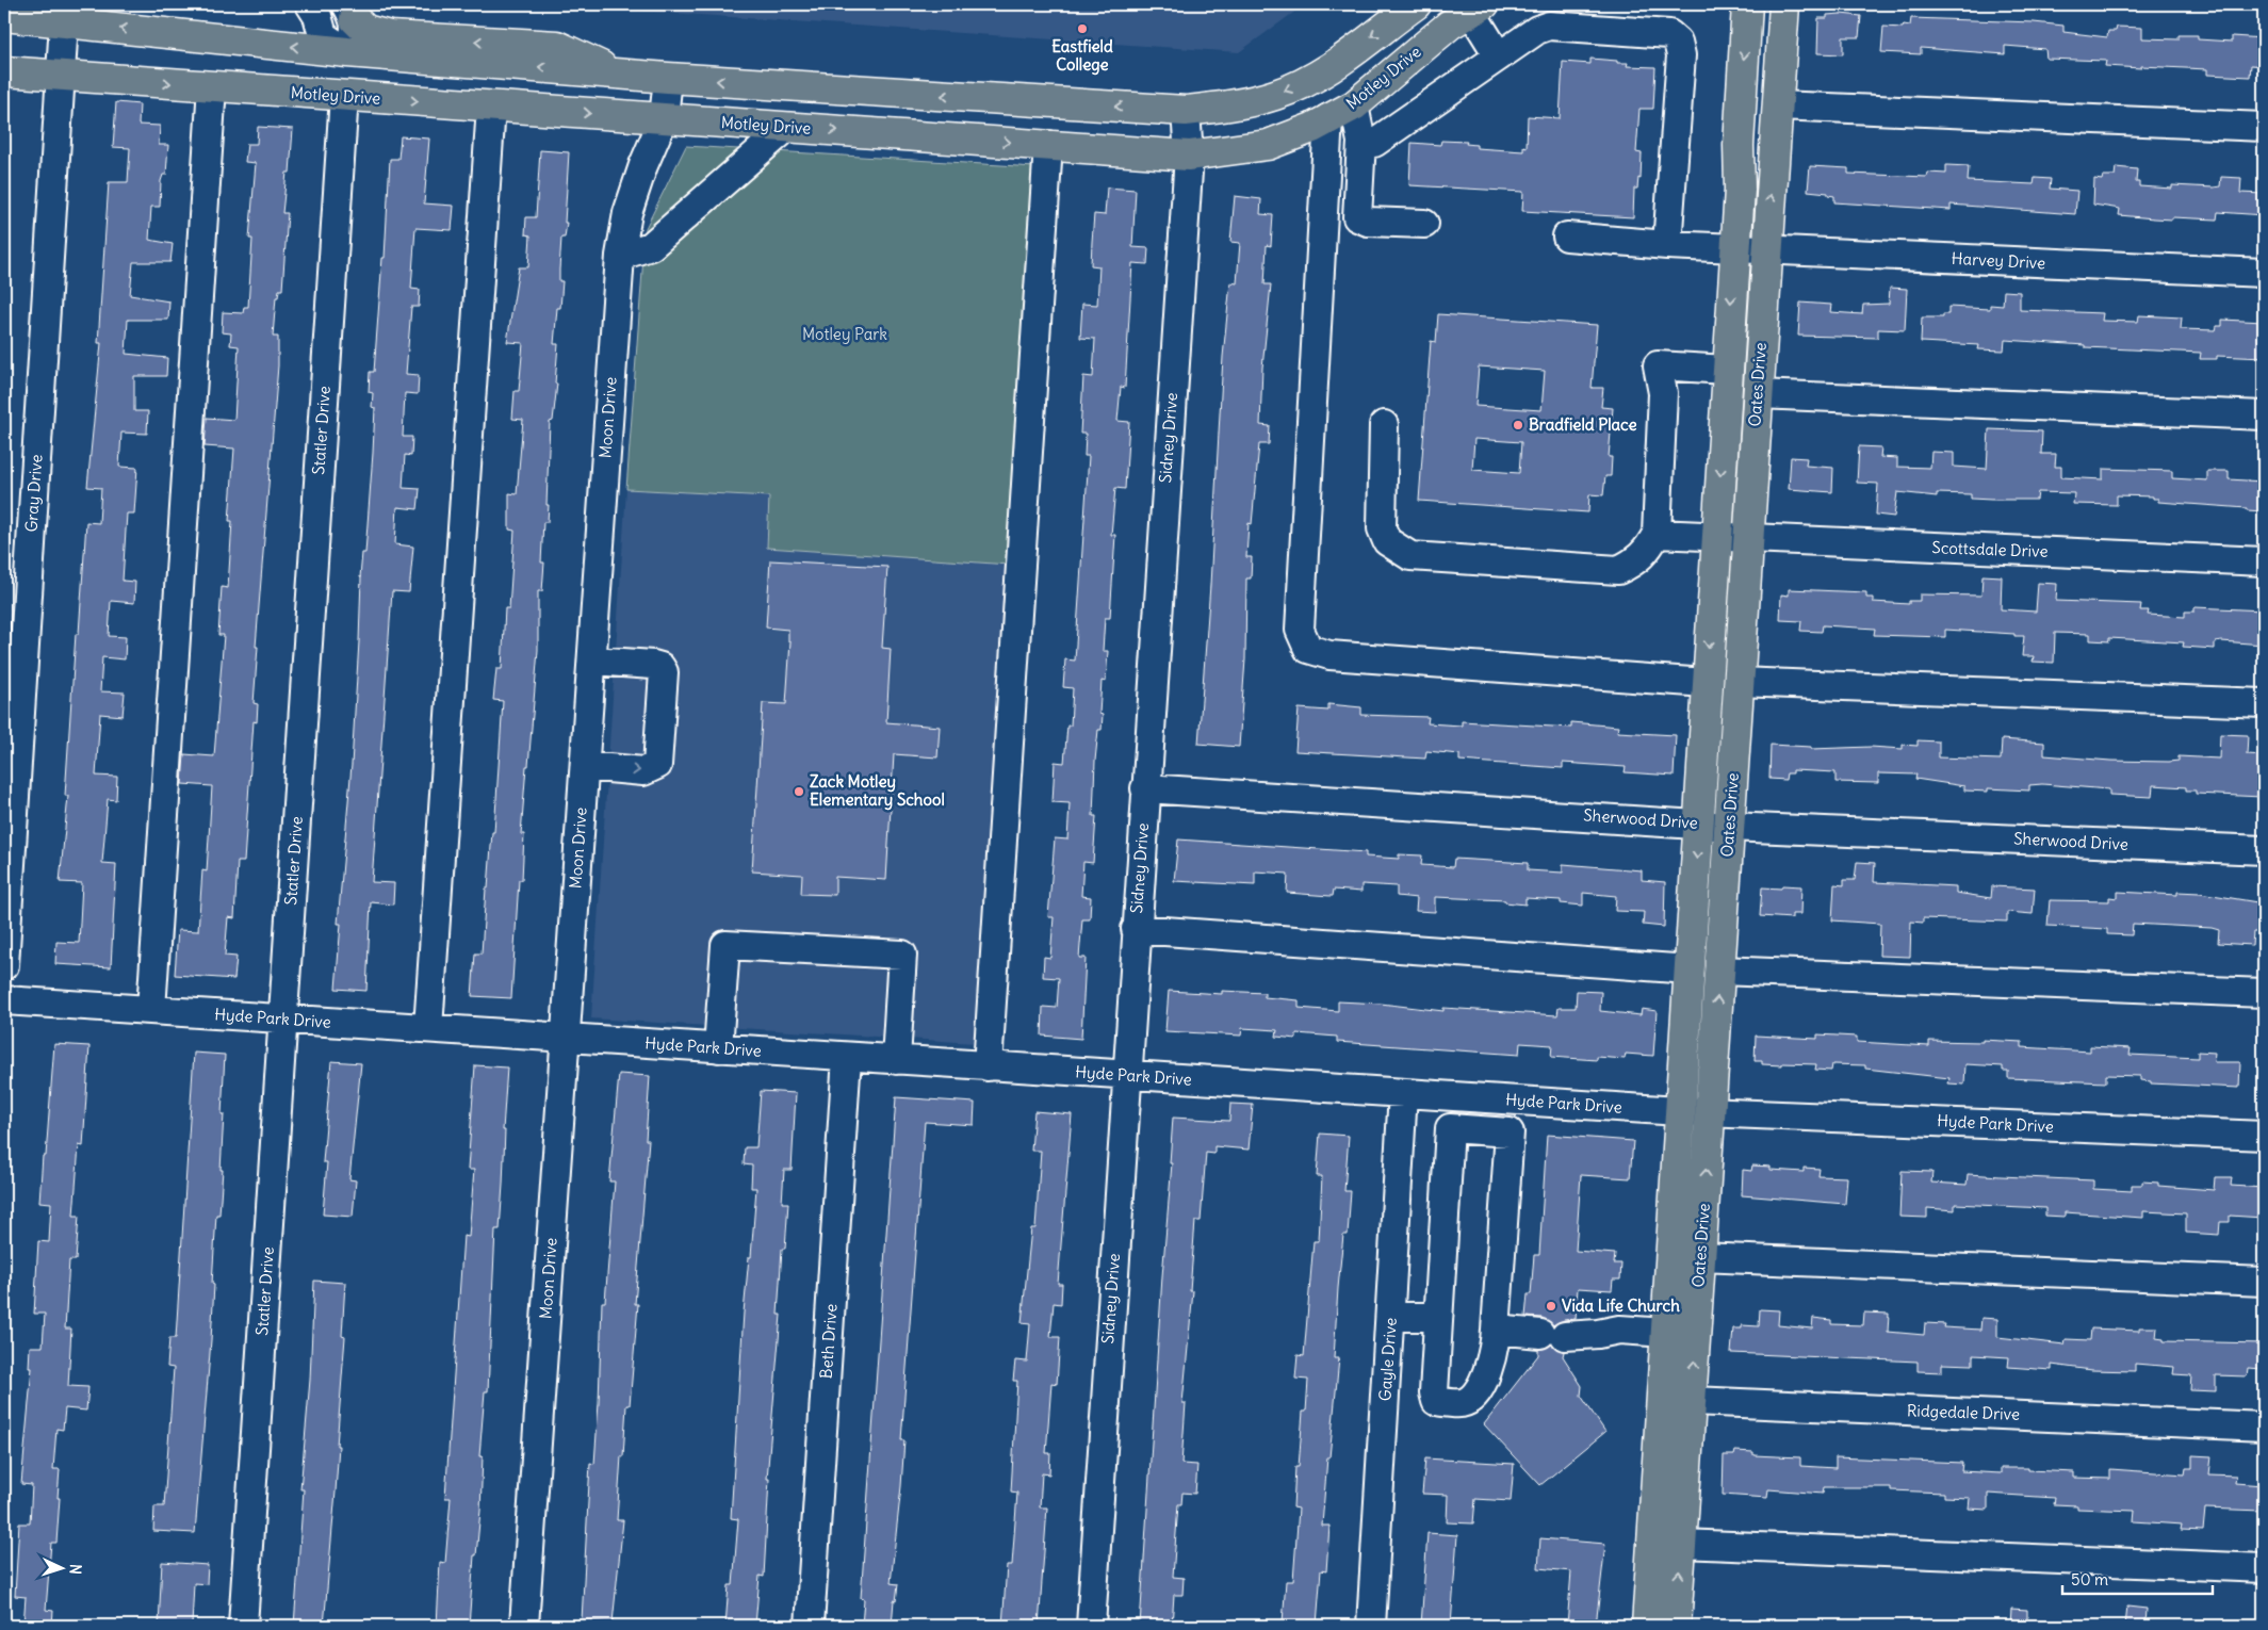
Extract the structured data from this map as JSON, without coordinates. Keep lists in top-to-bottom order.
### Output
{
  "streets": {
    "main road": ["Motley Drive", "Oates Drive"],
    "street": [
      "Harvey Drive",
      "Moon Drive",
      "Statler Drive",
      "Sidney Drive",
      "Gray Drive",
      "Scottsdale Drive",
      "Sherwood Drive",
      "Hyde Park Drive",
      "Beth Drive",
      "Gayle Drive",
      "Ridgedale Drive"
    ]
  },
  "crossings": [
    ["Motley Drive", "Moon Drive"],
    ["Motley Drive", "Statler Drive"],
    ["Motley Drive", "Sidney Drive"],
    ["Motley Drive", "Gray Drive"],
    ["Harvey Drive", "Oates Drive"],
    ["Oates Drive", "Scottsdale Drive"],
    ["Oates Drive", "Sherwood Drive"],
    ["Oates Drive", "Hyde Park Drive"],
    ["Oates Drive", "Ridgedale Drive"],
    ["Moon Drive", "Hyde Park Drive"],
    ["Statler Drive", "Hyde Park Drive"],
    ["Sidney Drive", "Sherwood Drive"],
    ["Sidney Drive", "Hyde Park Drive"],
    ["Hyde Park Drive", "Beth Drive"],
    ["Hyde Park Drive", "Gayle Drive"]
  ],
  "parks": ["Motley Park"],
  "places": [
    "Eastfield College",
    "Bradfield Place",
    "Zack Motley Elementary School",
    "Vida Life Church"
  ],
  "scale_bar": "50 m",
  "north": "right"
}
